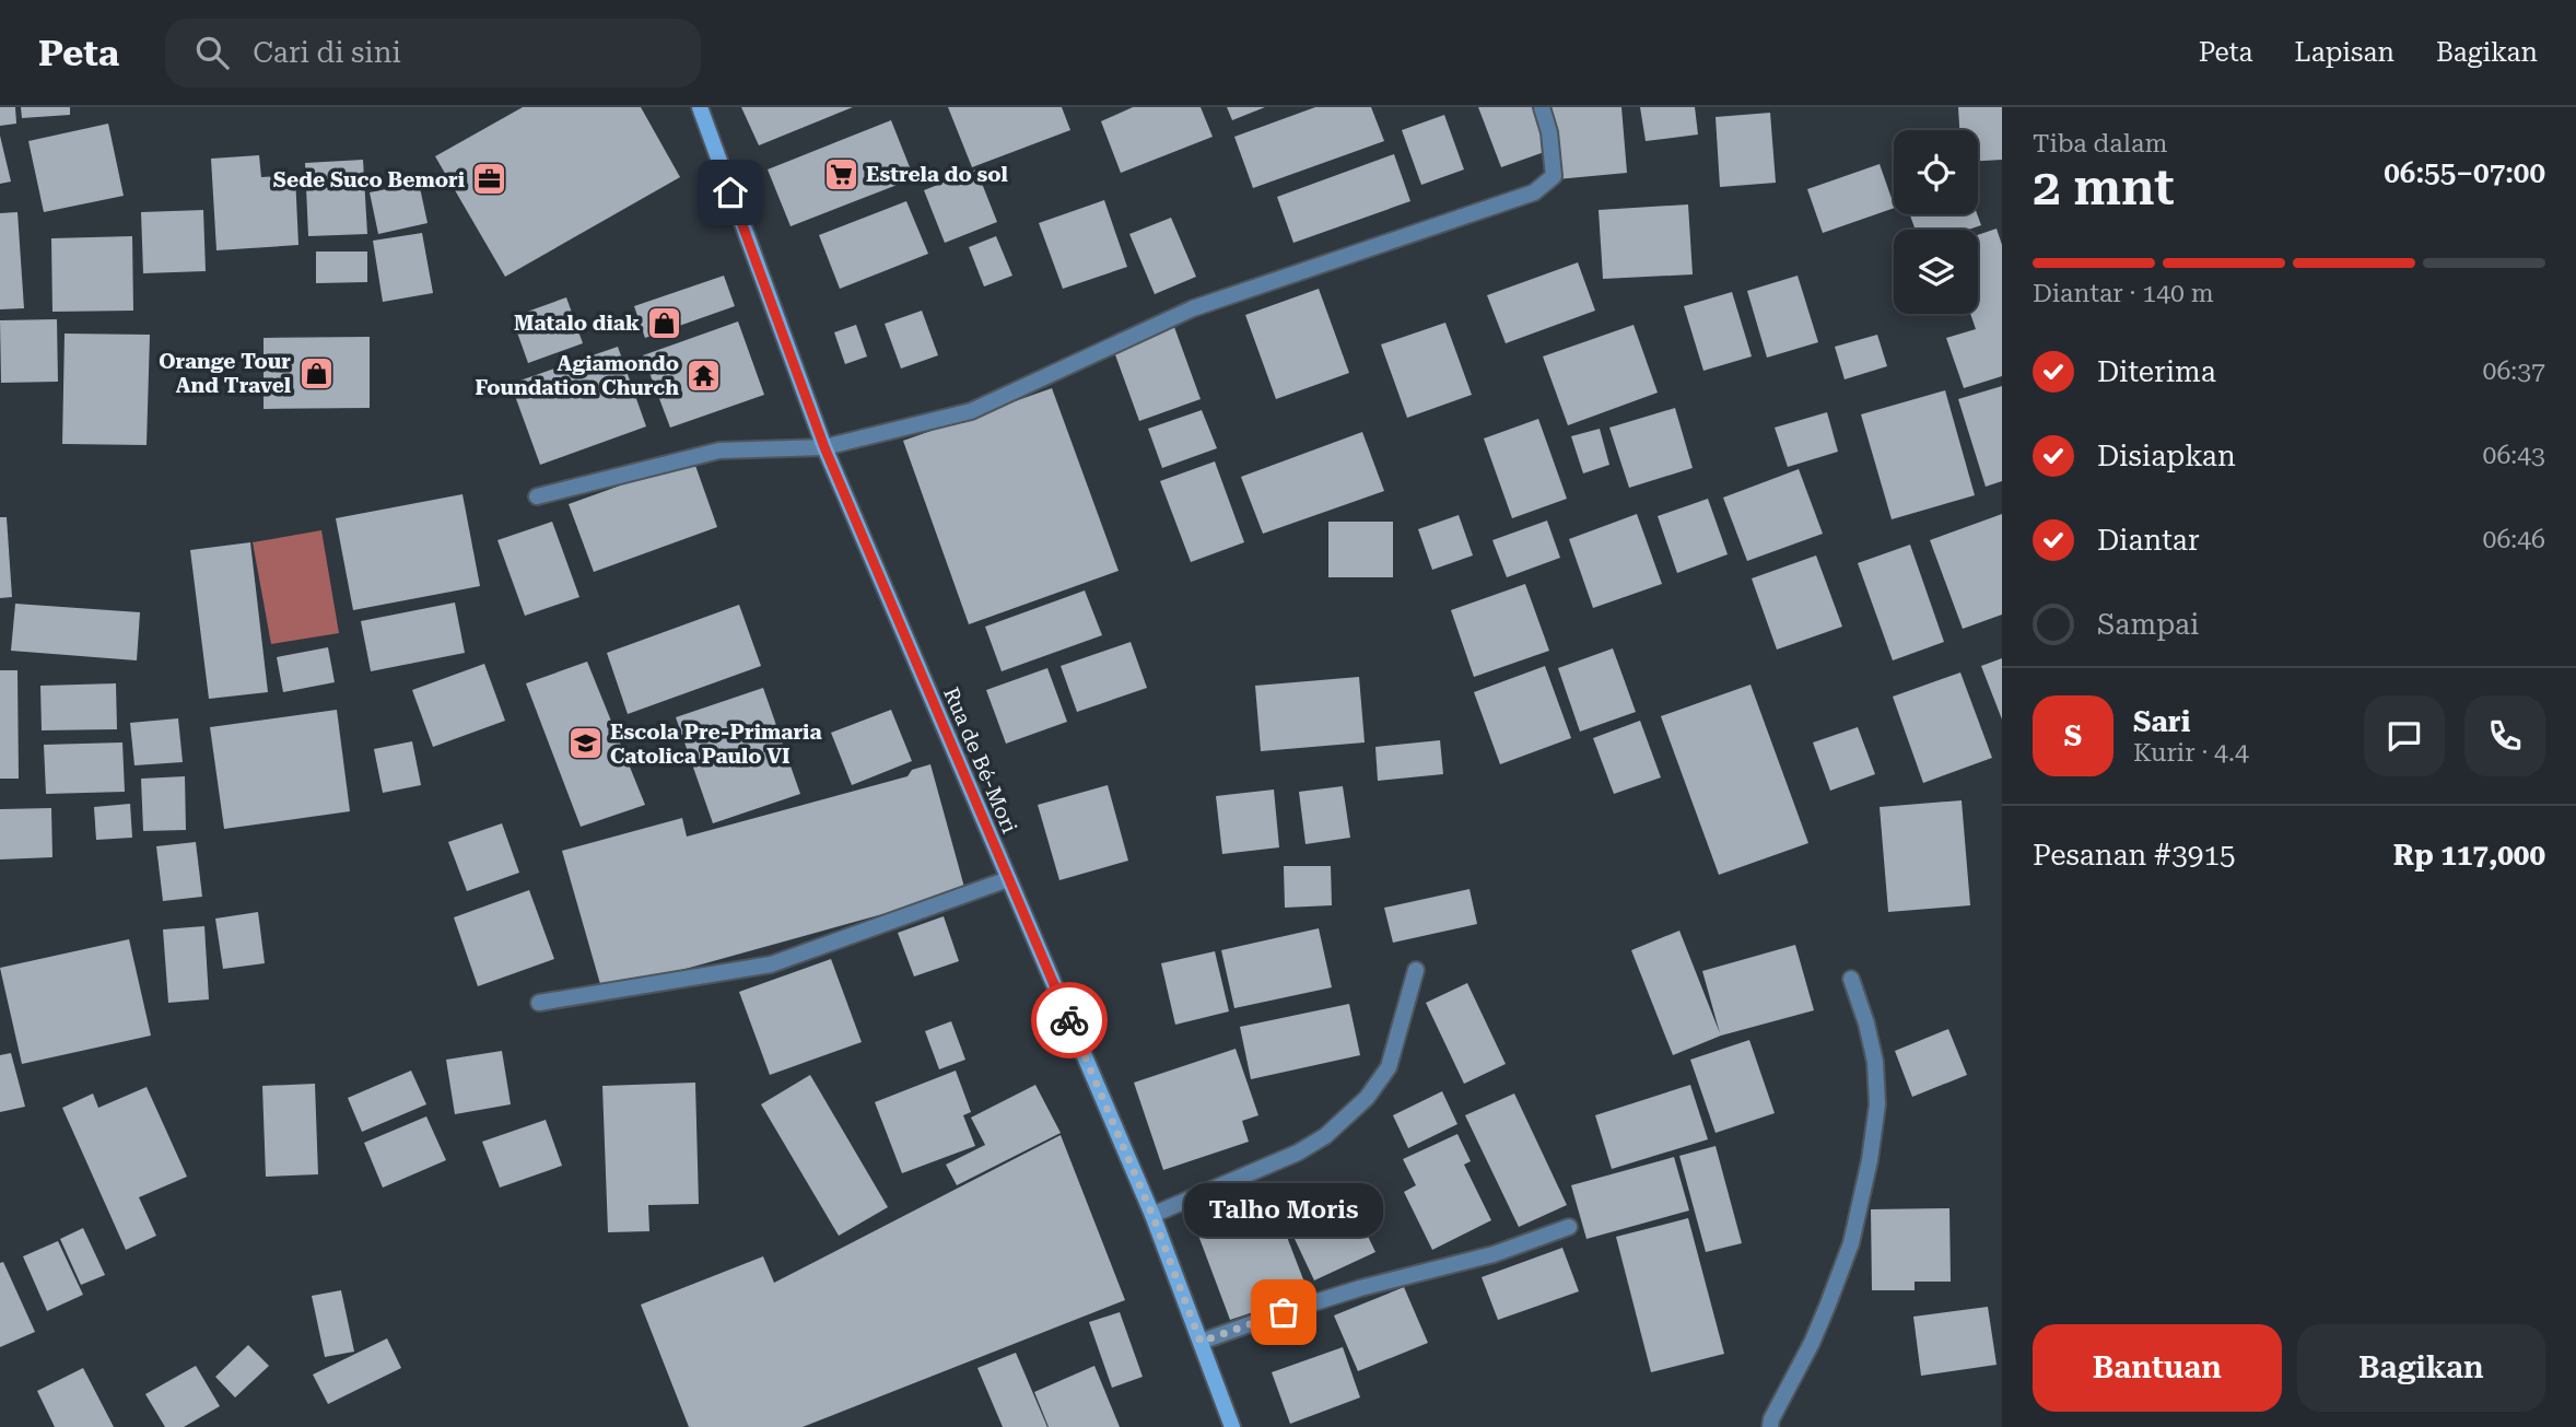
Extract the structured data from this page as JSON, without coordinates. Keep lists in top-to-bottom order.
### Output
{
  "streets": {
    "street": ["Rua de Bé-Mori"]
  },
  "places": {
    "supermarket": ["Estrela do sol"],
    "office": ["Sede Suco Bemori"],
    "shop": ["Matalo diak", "Orange Tour And Travel"],
    "temple": ["Agiamondo Foundation Church"],
    "school or university": ["Escola Pre-Primaria Catolica Paulo VI"],
    "other": ["Talho Moris"]
  },
  "page": {
    "header": "Peta",
    "search": "Cari di sini",
    "nav": ["Peta", "Lapisan", "Bagikan"],
    "heading": ["2 mnt", "Tiba dalam", "06:55–07:00"],
    "panel": [
      "Sari",
      "Kurir · 4.4",
      "Pesanan #3915",
      "Rp 117,000"
    ],
    "bar": "Diantar · 140 m",
    "list": [
      ["Diterima", "06:37"],
      ["Disiapkan", "06:43"],
      ["Diantar", "06:46"],
      "Sampai"
    ],
    "round": "S",
    "bubble": "Talho Moris",
    "buttons": ["Bantuan", "Bagikan"]
  }
}
